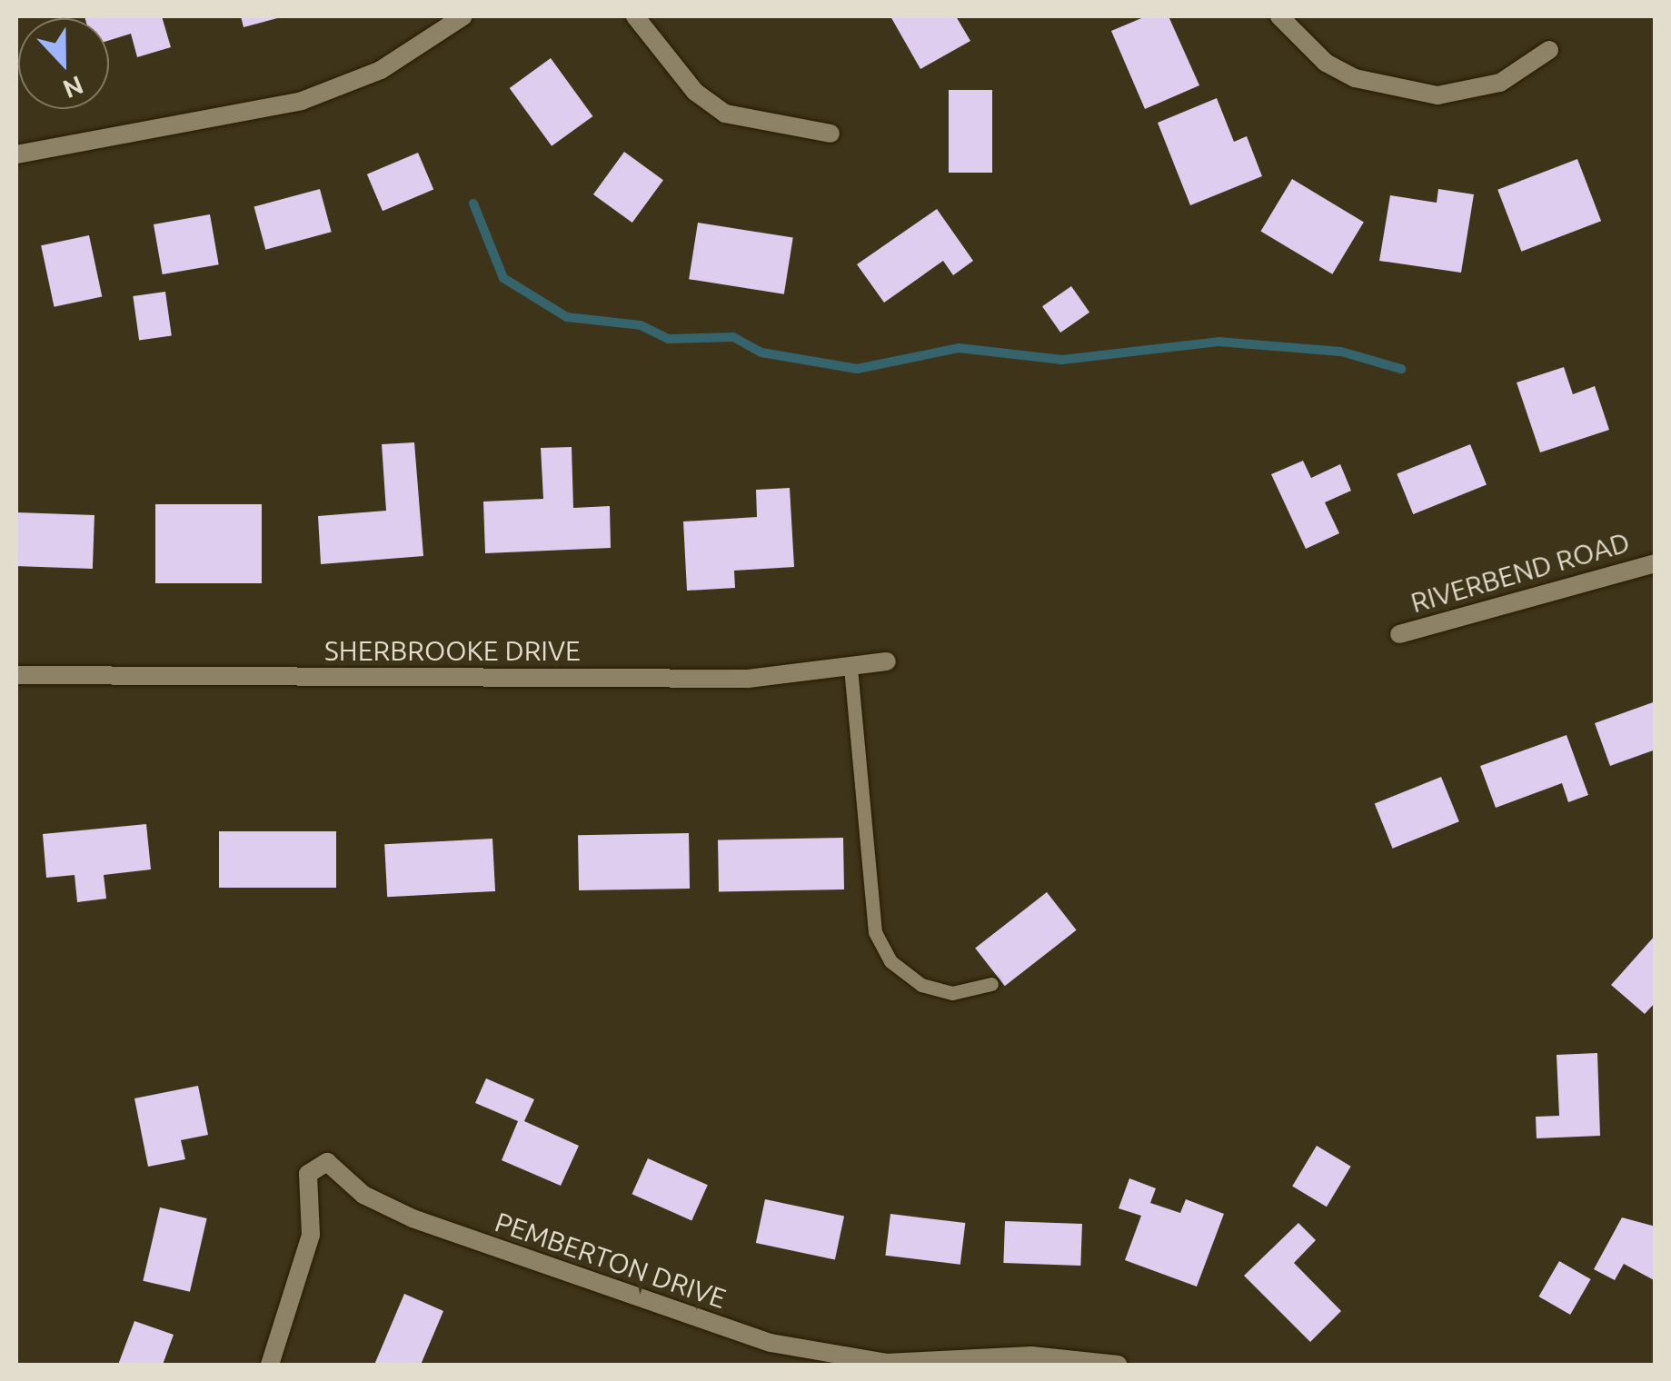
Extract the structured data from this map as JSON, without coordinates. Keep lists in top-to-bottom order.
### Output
{
  "streets": {
    "street": ["RIVERBEND ROAD", "SHERBROOKE DRIVE", "PEMBERTON DRIVE"]
  },
  "north": "bottom"
}
